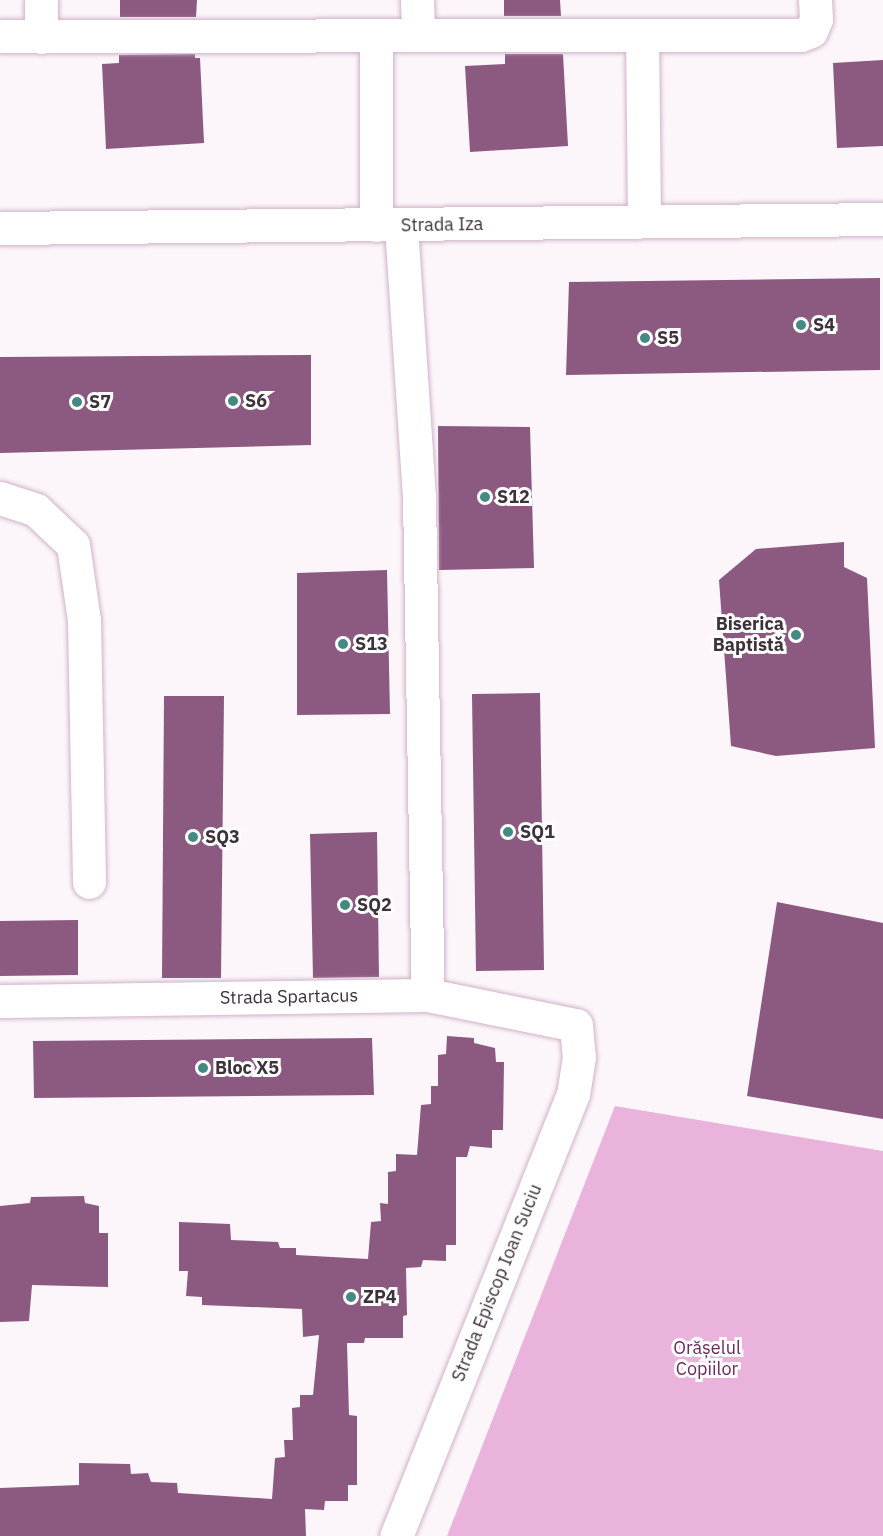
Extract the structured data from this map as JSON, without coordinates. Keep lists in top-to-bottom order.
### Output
{
  "streets": {
    "street": ["Strada Iza", "Strada Spartacus", "Strada Episcop Ioan Suciu"]
  },
  "crossings": [
    ["Strada Spartacus", "Strada Episcop Ioan Suciu"]
  ],
  "parks": ["Orășelul Copiilor"],
  "places": [
    "S4",
    "S5",
    "S6",
    "S7",
    "S12",
    "Biserica Baptistă",
    "S13",
    "SQ1",
    "SQ3",
    "SQ2",
    "Bloc X5",
    "ZP4"
  ]
}
